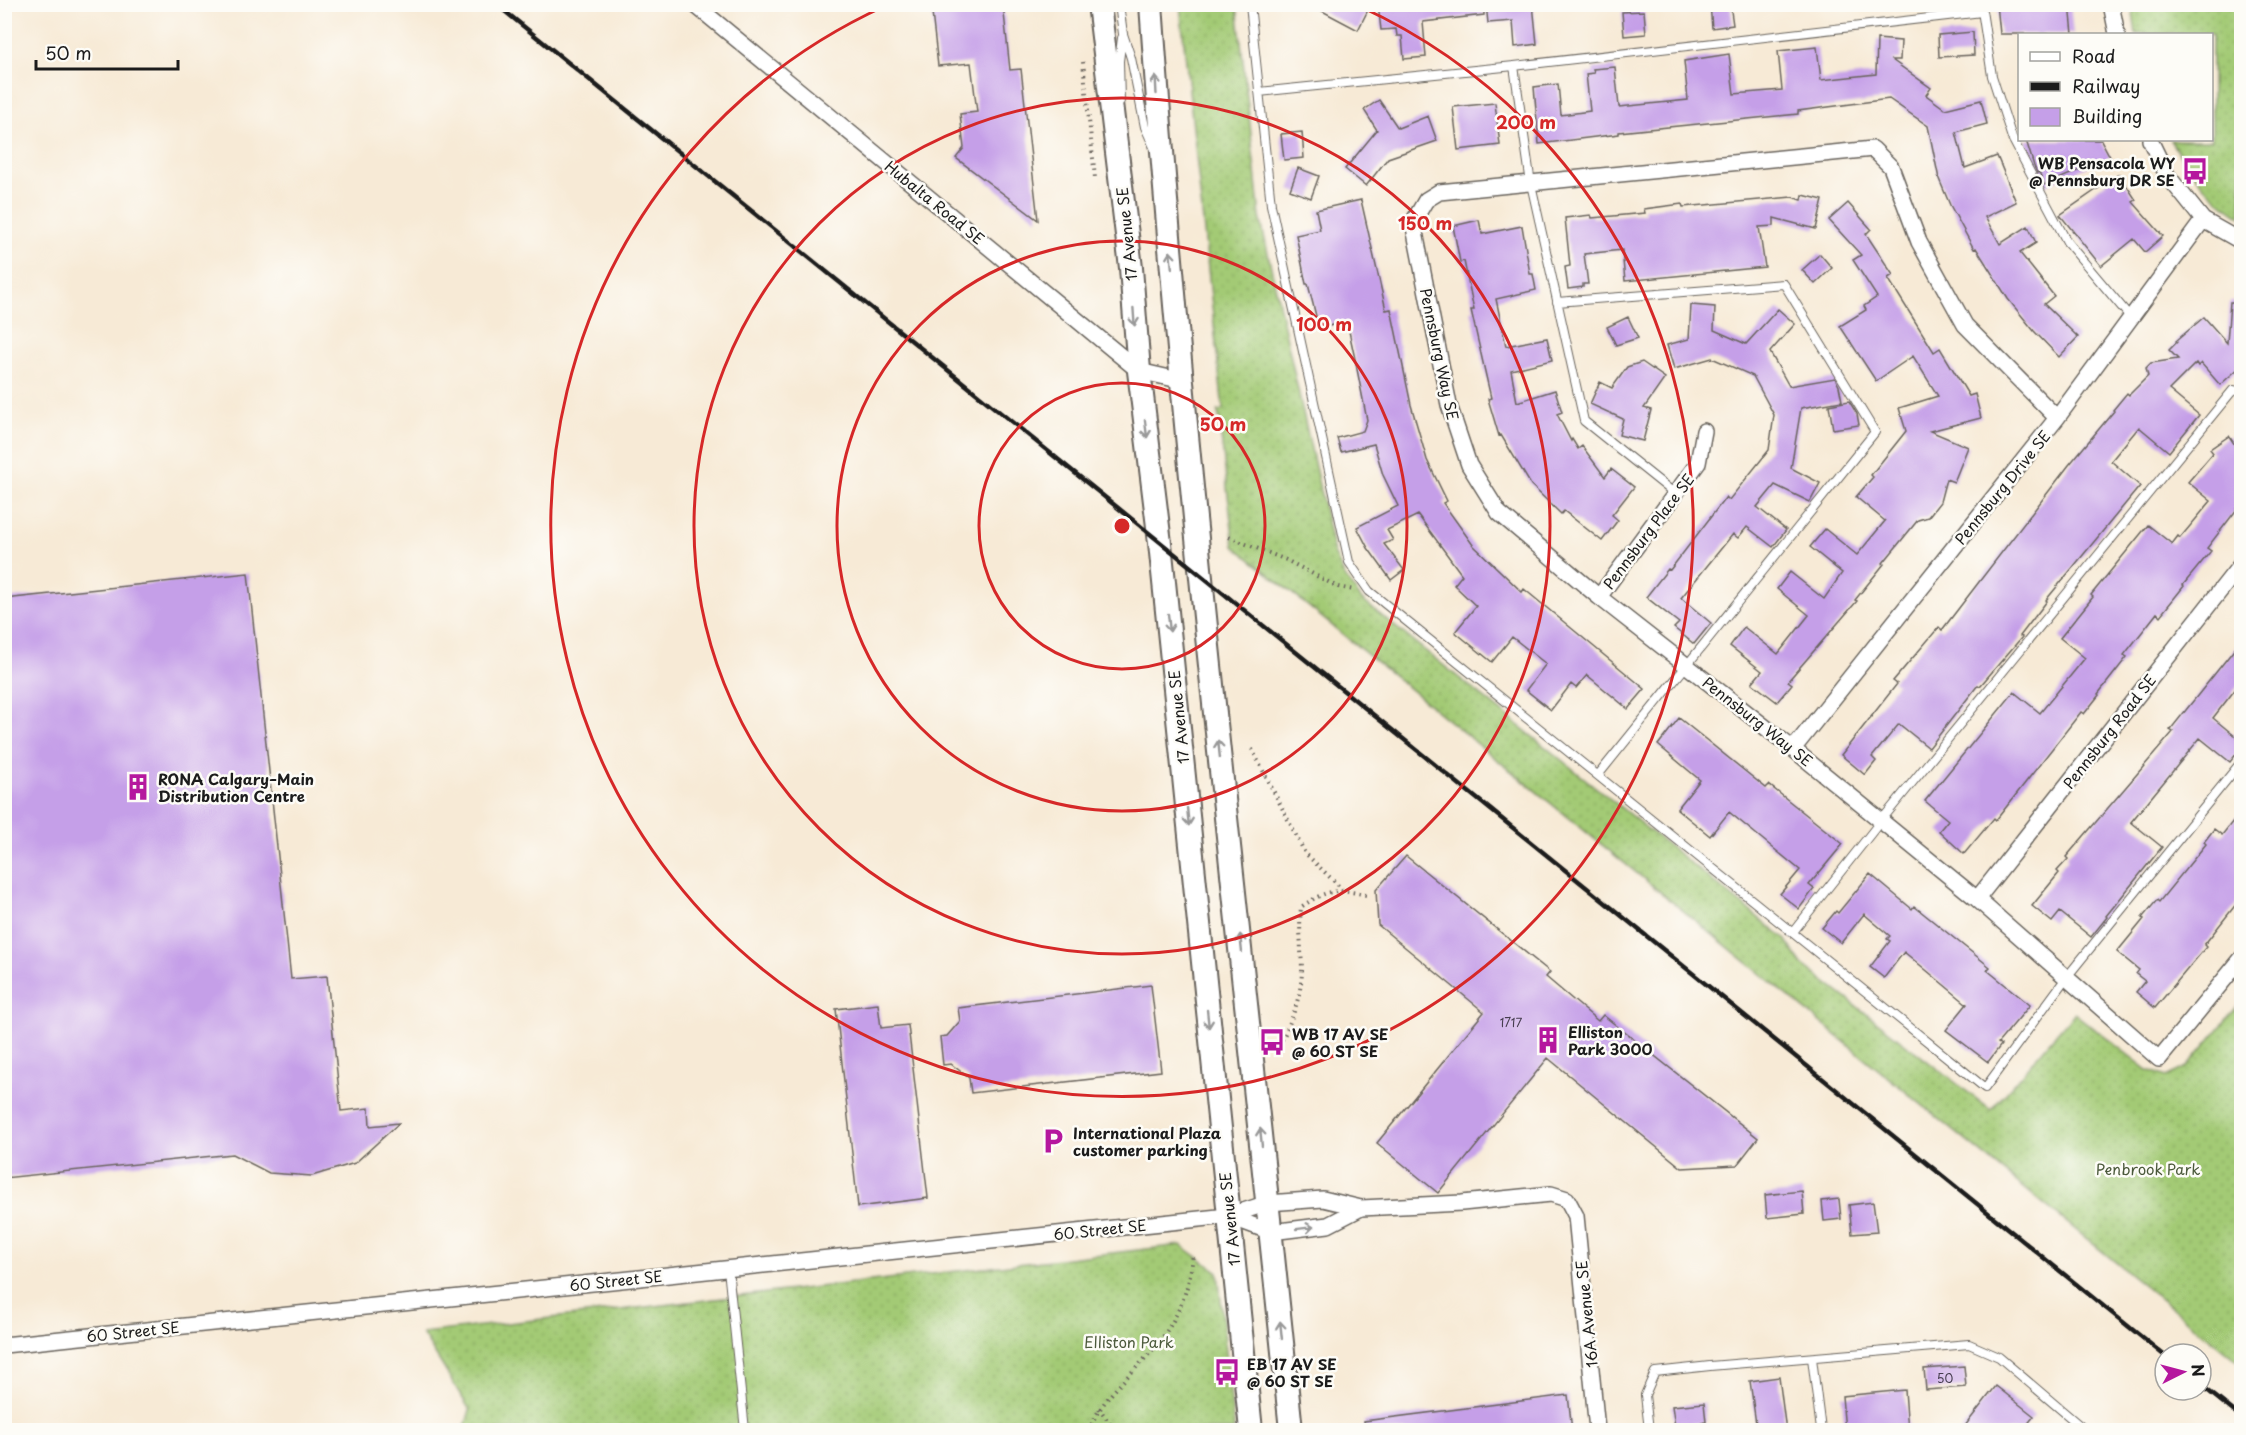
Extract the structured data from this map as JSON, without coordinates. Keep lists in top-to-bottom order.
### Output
{
  "streets": {
    "main road": ["17 Avenue SE"],
    "street": [
      "Hubalta Road SE",
      "Pennsburg Way SE",
      "Pennsburg Drive SE",
      "Pennsburg Place SE",
      "Pennsburg Road SE",
      "60 Street SE",
      "16A Avenue SE"
    ]
  },
  "crossings": [
    ["Hubalta Road SE", "17 Avenue SE"],
    ["17 Avenue SE", "60 Street SE"],
    ["Pennsburg Way SE", "Pennsburg Drive SE"],
    ["Pennsburg Way SE", "Pennsburg Place SE"],
    ["Pennsburg Way SE", "Pennsburg Road SE"],
    ["60 Street SE", "16A Avenue SE"]
  ],
  "parks": ["Penbrook Park", "Elliston Park"],
  "places": {
    "bus stop": ["WB Pensacola WY @ Pennsburg DR SE", "WB 17 AV SE @ 60 ST SE", "EB 17 AV SE @ 60 ST SE"],
    "building": ["RONA Calgary–Main Distribution Centre", "Elliston Park 3000"],
    "parking": ["International Plaza customer parking"]
  },
  "house_numbers": ["1717", "50"],
  "legend": ["Road", "Railway", "Building"],
  "scale_bar": "50 m",
  "north": "right",
  "rings": [
    "200 m",
    "150 m",
    "100 m",
    "50 m"
  ]
}
